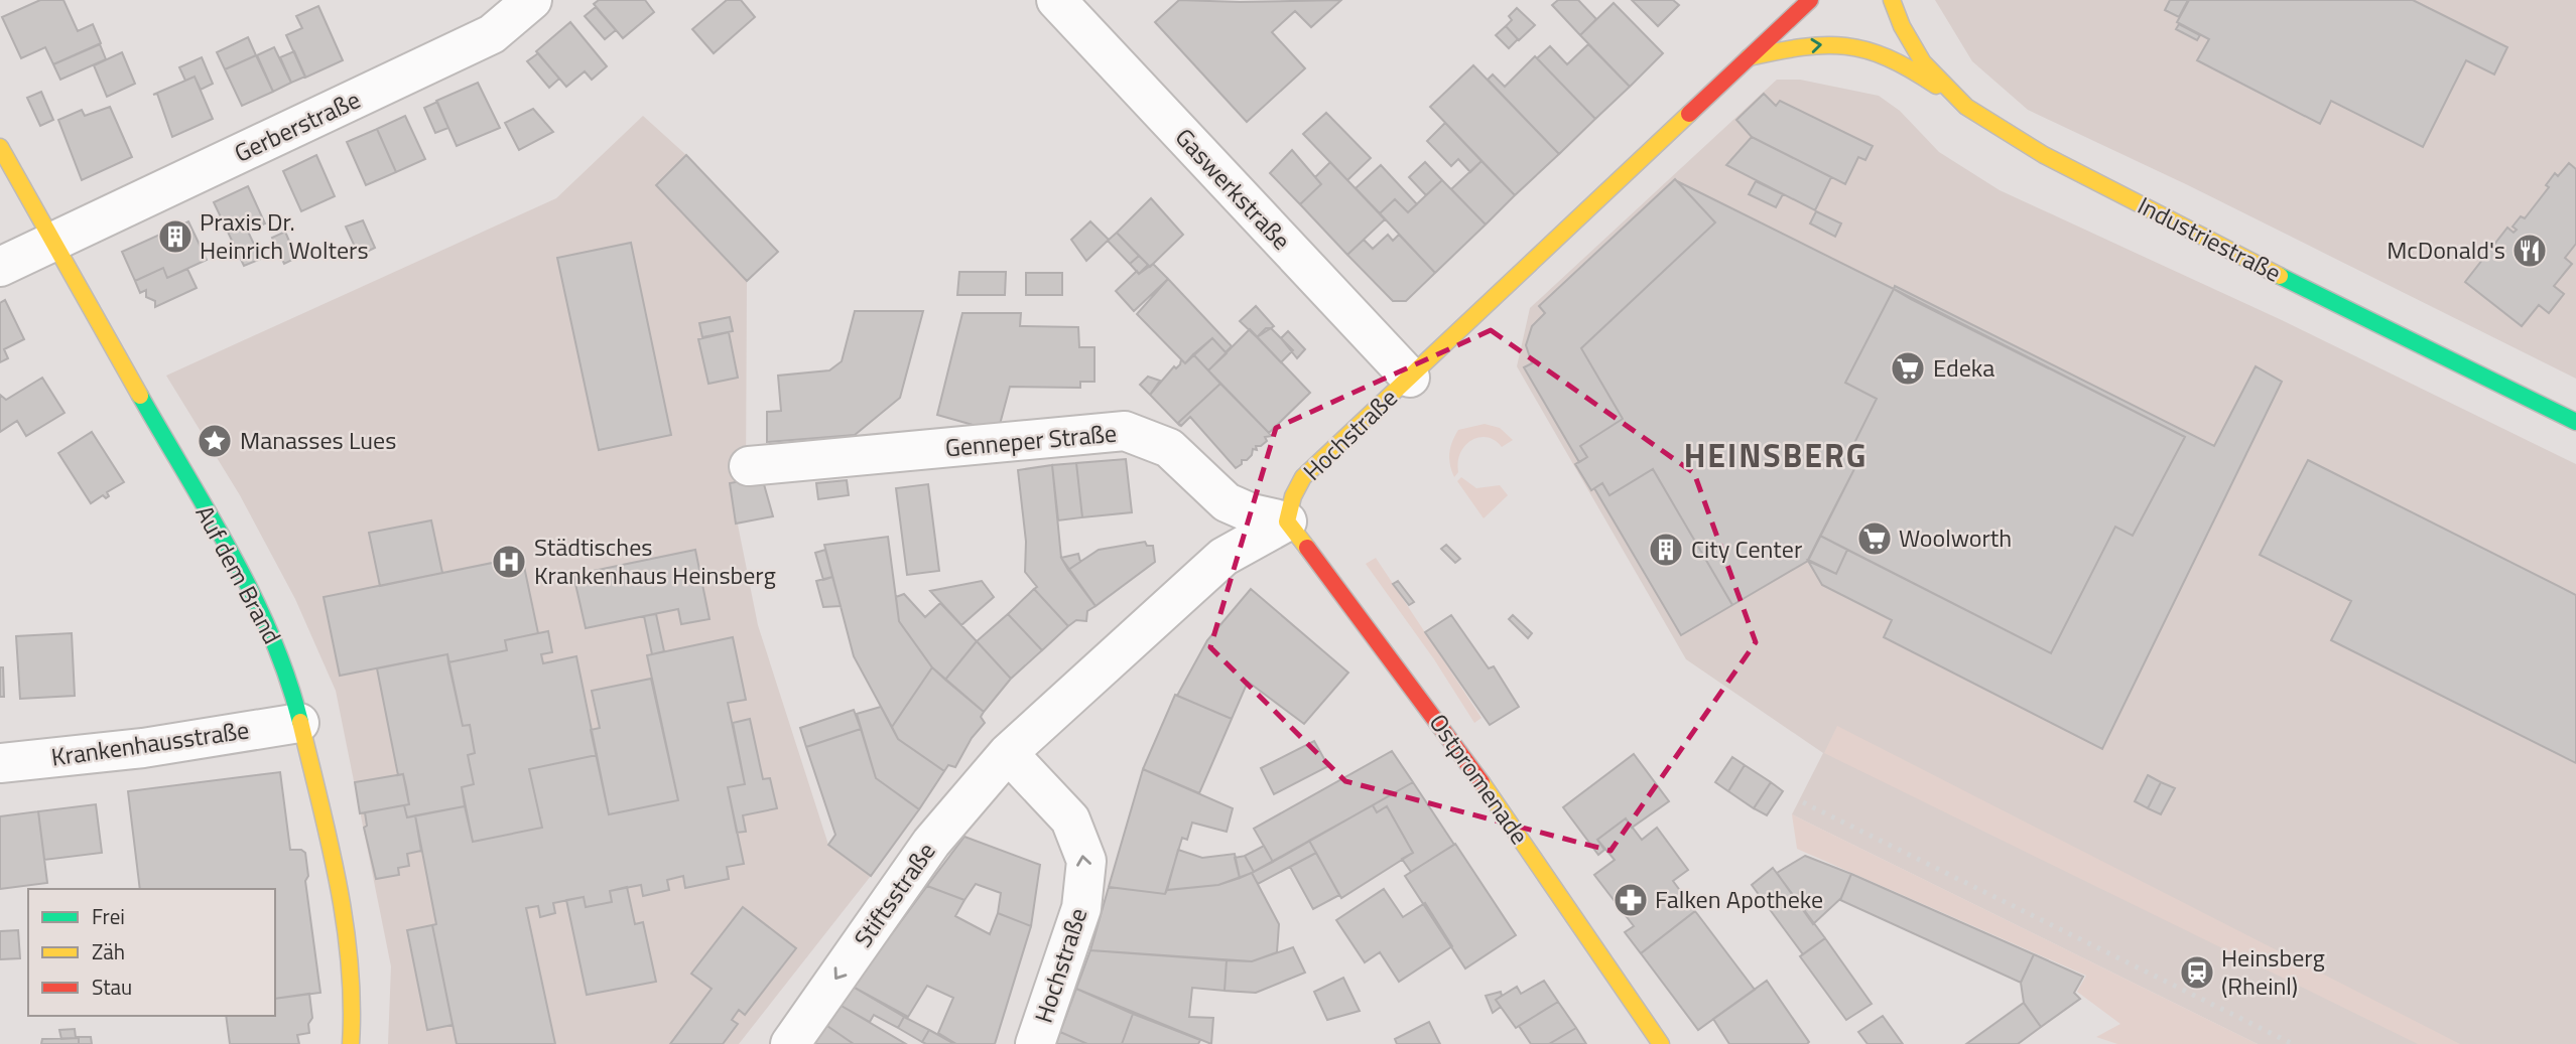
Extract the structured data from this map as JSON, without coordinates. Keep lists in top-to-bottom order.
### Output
{
  "streets": {
    "street": [
      "Gerberstraße",
      "Gaswerkstraße",
      "Industriestraße",
      "Hochstraße",
      "Genneper Straße",
      "Auf dem Brand",
      "Krankenhausstraße",
      "Ostpromenade",
      "Stiftsstraße"
    ]
  },
  "crossings": [
    ["Gerberstraße", "Auf dem Brand"],
    ["Gaswerkstraße", "Hochstraße"],
    ["Hochstraße", "Genneper Straße"],
    ["Hochstraße", "Ostpromenade"],
    ["Hochstraße", "Stiftsstraße"],
    ["Genneper Straße", "Ostpromenade"],
    ["Auf dem Brand", "Krankenhausstraße"]
  ],
  "one_way": ["Stiftsstraße"],
  "districts": ["HEINSBERG"],
  "places": {
    "building": ["Praxis Dr. Heinrich Wolters", "City Center"],
    "restaurant": ["McDonald's"],
    "supermarket": ["Edeka", "Woolworth"],
    "place": ["Manasses Lues"],
    "hospital": ["Städtisches Krankenhaus Heinsberg"],
    "pharmacy": ["Falken Apotheke"],
    "station": ["Heinsberg (Rheinl)"]
  },
  "legend": ["Frei", "Zäh", "Stau"]
}
